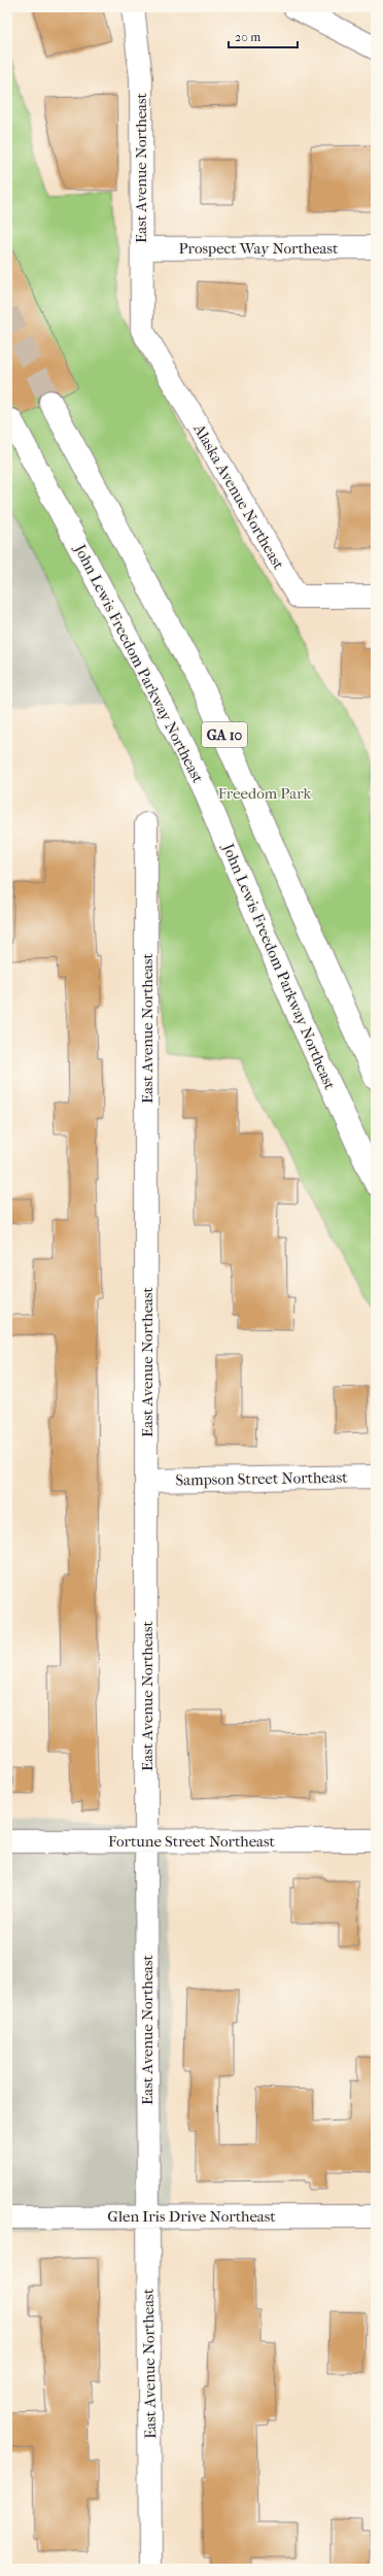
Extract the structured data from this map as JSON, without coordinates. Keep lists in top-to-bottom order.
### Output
{
  "streets": {
    "main road": [
      "East Avenue Northeast",
      "Prospect Way Northeast",
      "Alaska Avenue Northeast",
      "John Lewis Freedom Parkway Northeast",
      "GA 10",
      "Sampson Street Northeast",
      "Fortune Street Northeast",
      "Glen Iris Drive Northeast"
    ]
  },
  "crossings": [
    ["East Avenue Northeast", "Prospect Way Northeast"],
    ["East Avenue Northeast", "Alaska Avenue Northeast"],
    ["East Avenue Northeast", "Sampson Street Northeast"],
    ["East Avenue Northeast", "Fortune Street Northeast"],
    ["East Avenue Northeast", "Glen Iris Drive Northeast"]
  ],
  "parks": ["Freedom Park"],
  "scale_bar": "20 m"
}
